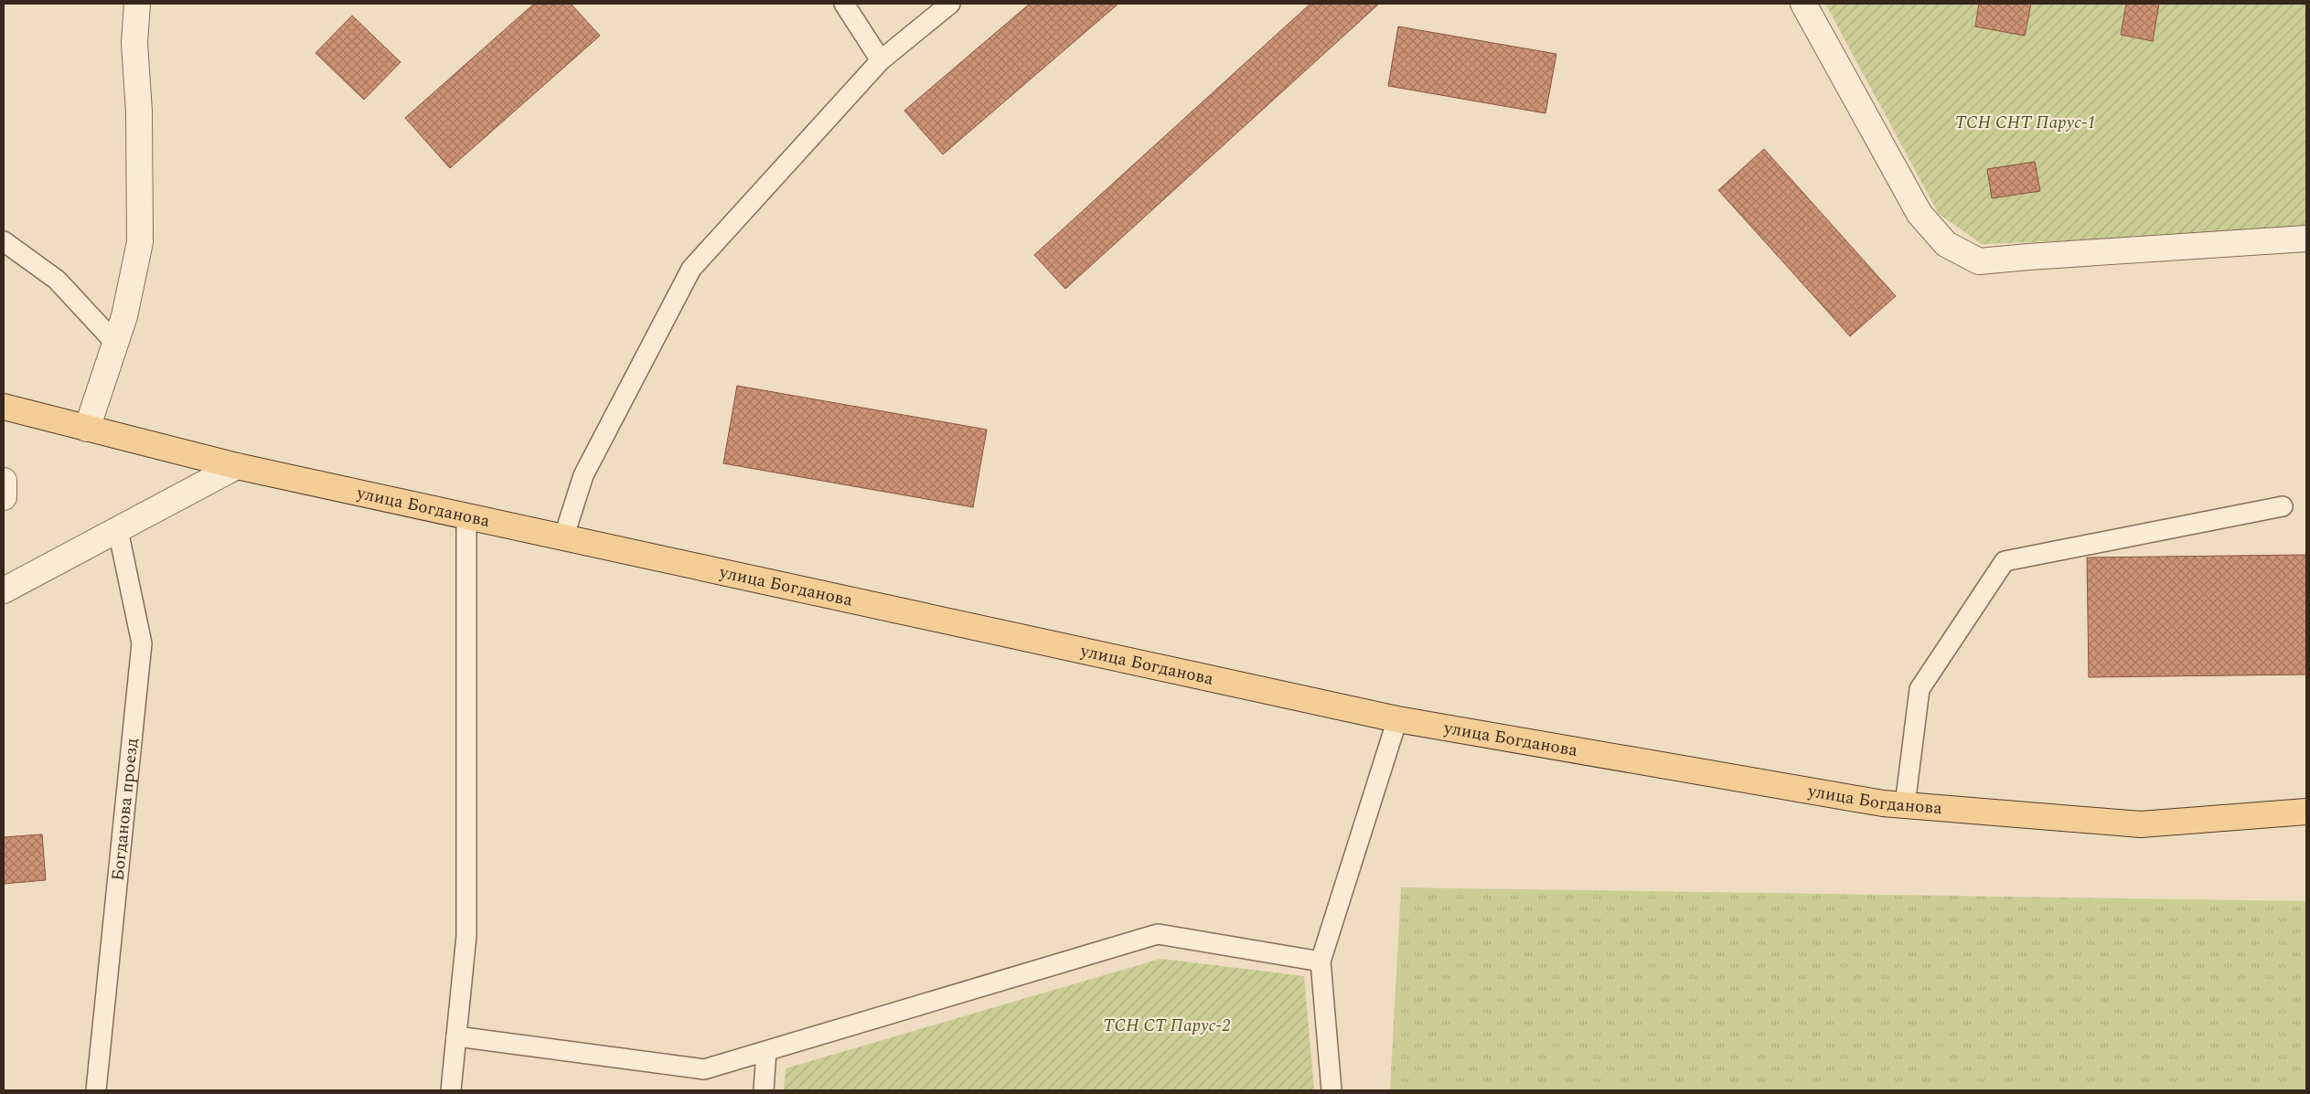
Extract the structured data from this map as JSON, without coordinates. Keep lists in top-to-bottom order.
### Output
{
  "streets": {
    "main road": ["улица Богданова"],
    "lane": ["Богданова проезд"]
  },
  "parks": ["ТСН СНТ Парус-1", "ТСН СТ Парус-2"]
}
